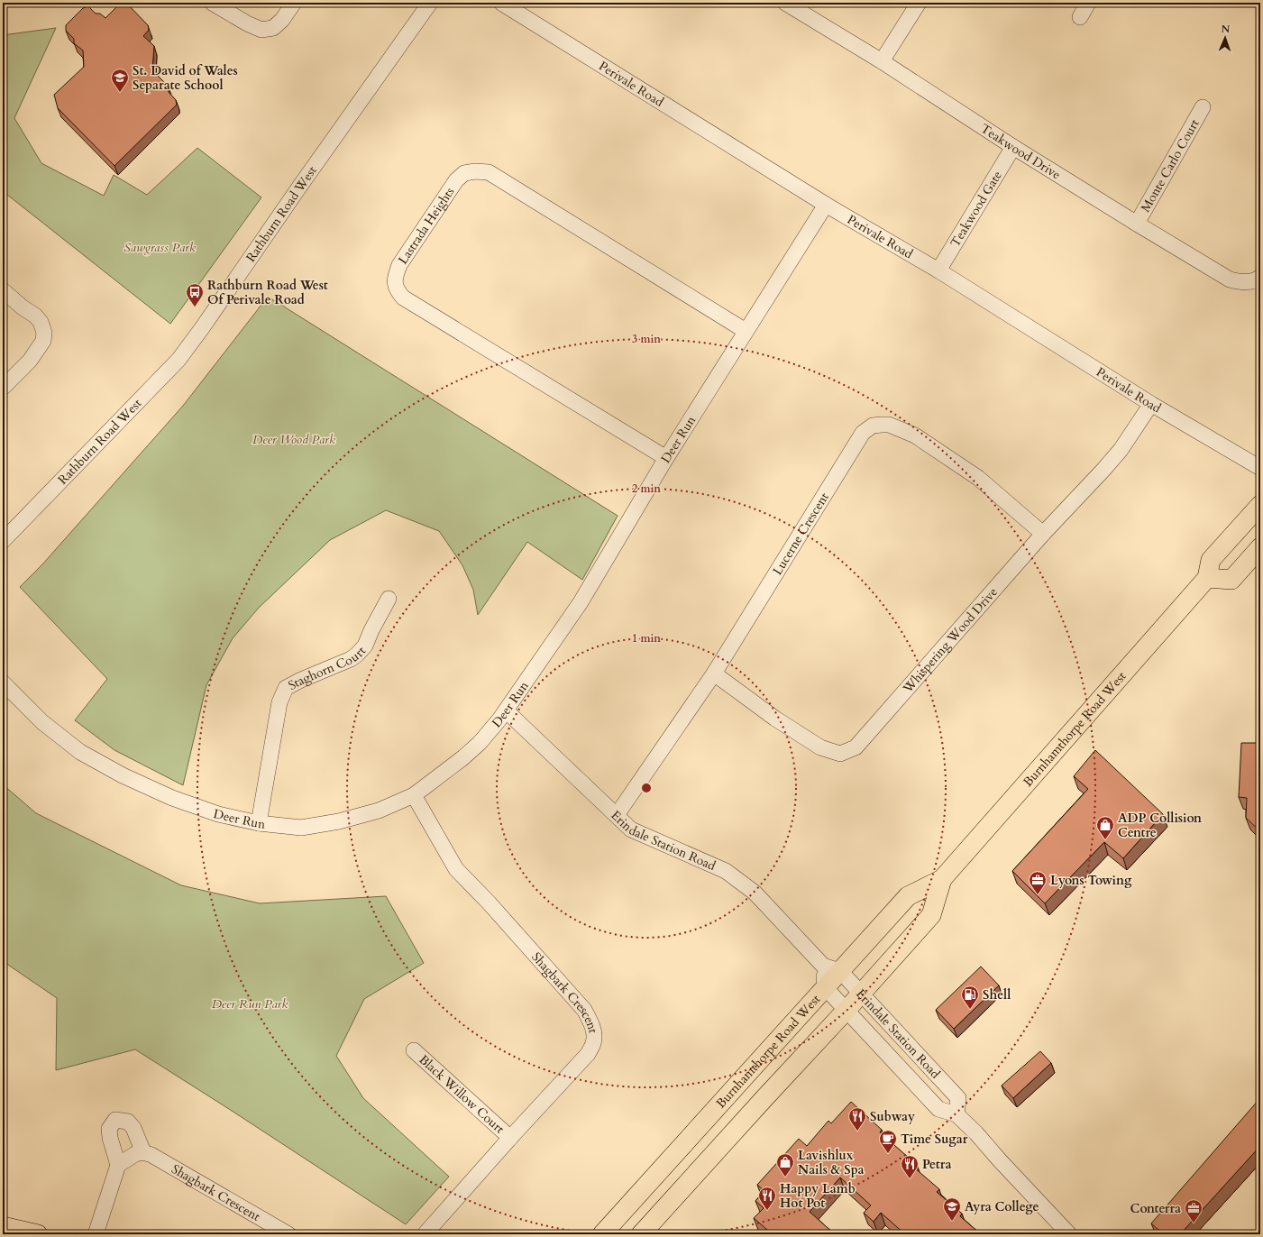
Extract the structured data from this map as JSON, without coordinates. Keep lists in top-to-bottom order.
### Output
{
  "streets": {
    "main road": ["Burnhamthorpe Road West"],
    "street": [
      "Perivale Road",
      "Teakwood Drive",
      "Monte Carlo Court",
      "Teakwood Gate",
      "Rathburn Road West",
      "Lastrada Heights",
      "Deer Run",
      "Lucerne Crescent",
      "Whispering Wood Drive",
      "Staghorn Court",
      "Erindale Station Road",
      "Shagbark Crescent",
      "Black Willow Court"
    ]
  },
  "crossings": [
    ["Perivale Road", "Teakwood Gate"],
    ["Perivale Road", "Deer Run"],
    ["Perivale Road", "Whispering Wood Drive"],
    ["Teakwood Drive", "Monte Carlo Court"],
    ["Teakwood Drive", "Teakwood Gate"],
    ["Lastrada Heights", "Deer Run"],
    ["Deer Run", "Staghorn Court"],
    ["Deer Run", "Erindale Station Road"],
    ["Deer Run", "Shagbark Crescent"],
    ["Lucerne Crescent", "Whispering Wood Drive"],
    ["Lucerne Crescent", "Erindale Station Road"],
    ["Burnhamthorpe Road West", "Erindale Station Road"],
    ["Shagbark Crescent", "Black Willow Court"]
  ],
  "parks": ["Sawgrass Park", "Deer Wood Park", "Deer Run Park"],
  "places": {
    "school or university": ["St. David of Wales Separate School", "Ayra College"],
    "bus stop": ["Rathburn Road West Of Perivale Road"],
    "shop": ["ADP Collision Centre", "Lavishlux Nails & Spa"],
    "office": ["Lyons Towing", "Conterra"],
    "fuel station": ["Shell"],
    "restaurant": ["Subway", "Petra", "Happy Lamb Hot Pot"],
    "cafe": ["Time Sugar"]
  },
  "north": "top",
  "rings": ["3 min", "2 min", "1 min"]
}
